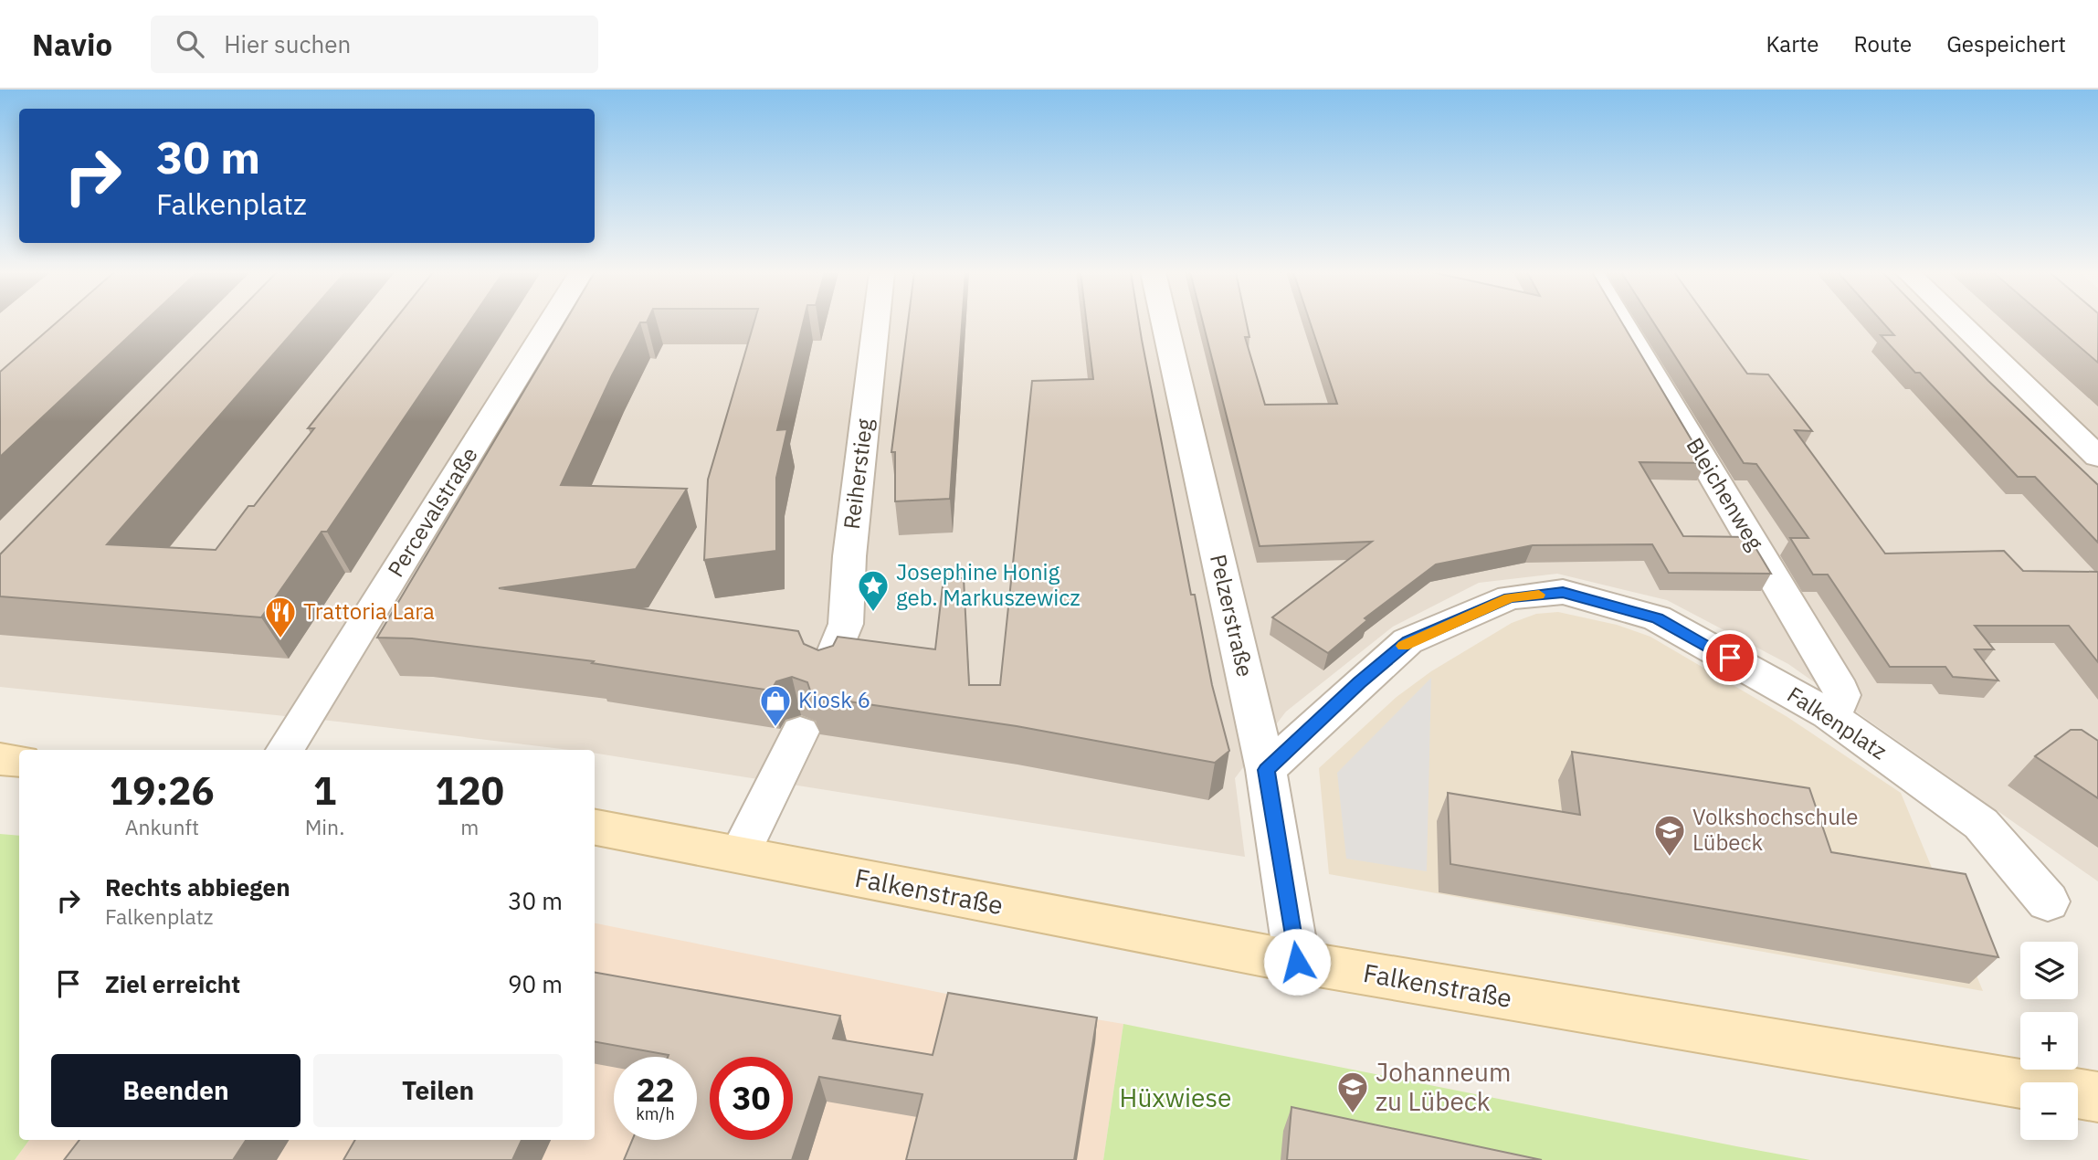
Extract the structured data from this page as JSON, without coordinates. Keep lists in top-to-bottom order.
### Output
{
  "streets": {
    "main road": ["Falkenstraße"],
    "street": [
      "Reiherstieg",
      "Bleichenweg",
      "Percevalstraße",
      "Pelzerstraße",
      "Falkenplatz"
    ]
  },
  "crossings": [
    ["Bleichenweg", "Falkenplatz"],
    ["Pelzerstraße", "Falkenplatz"],
    ["Pelzerstraße", "Falkenstraße"]
  ],
  "parks": ["Hüxwiese"],
  "places": {
    "place": ["Josephine Honig geb. Markuszewicz"],
    "restaurant": ["Trattoria Lara"],
    "shop": ["Kiosk 6"],
    "school or university": ["Volkshochschule Lübeck", "Johanneum zu Lübeck"]
  },
  "page": {
    "header": "Navio",
    "search": "Hier suchen",
    "nav": ["Karte", "Route", "Gespeichert"],
    "turn": ["30 m", "Falkenplatz"],
    "eta": [
      "19:26",
      "Ankunft",
      "1",
      "Min.",
      "120",
      "m"
    ],
    "list": [
      {
        "name": "Rechts abbiegen",
        "note": "Falkenplatz",
        "value": "30 m"
      },
      {
        "name": "Ziel erreicht",
        "value": "90 m"
      }
    ],
    "map_buttons": ["+", "−"],
    "buttons": ["Beenden", "Teilen"],
    "speed": "22 km/h",
    "limit": "30"
  }
}
